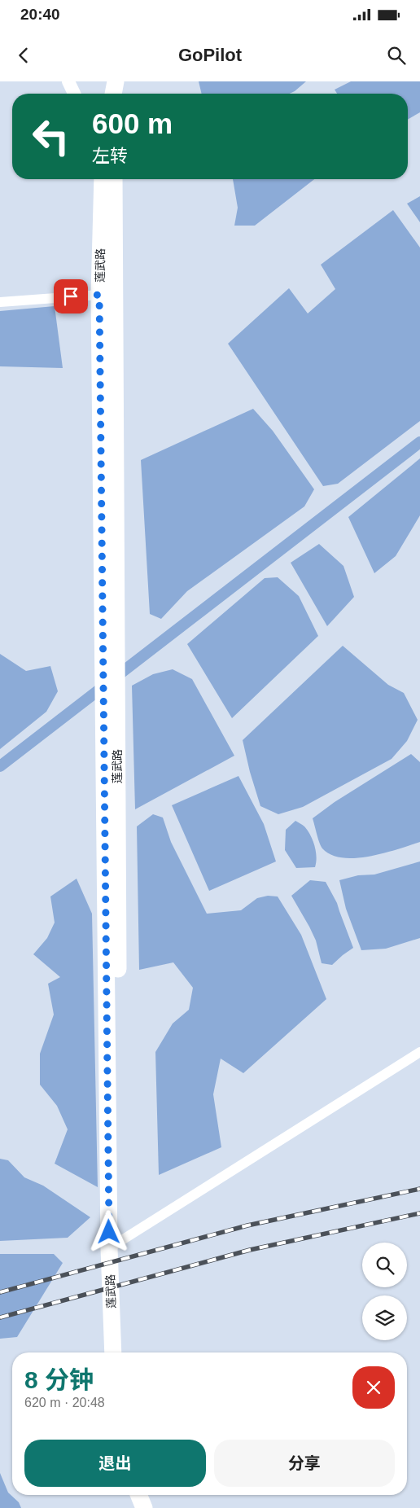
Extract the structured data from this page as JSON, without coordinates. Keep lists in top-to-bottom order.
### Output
{
  "streets": {
    "main road": ["莲武路"]
  },
  "page": {
    "status": "20:40",
    "header": "GoPilot",
    "turn": ["600 m", "左转"],
    "heading": ["8 分钟", "620 m · 20:48"],
    "buttons": ["退出", "分享"]
  }
}
